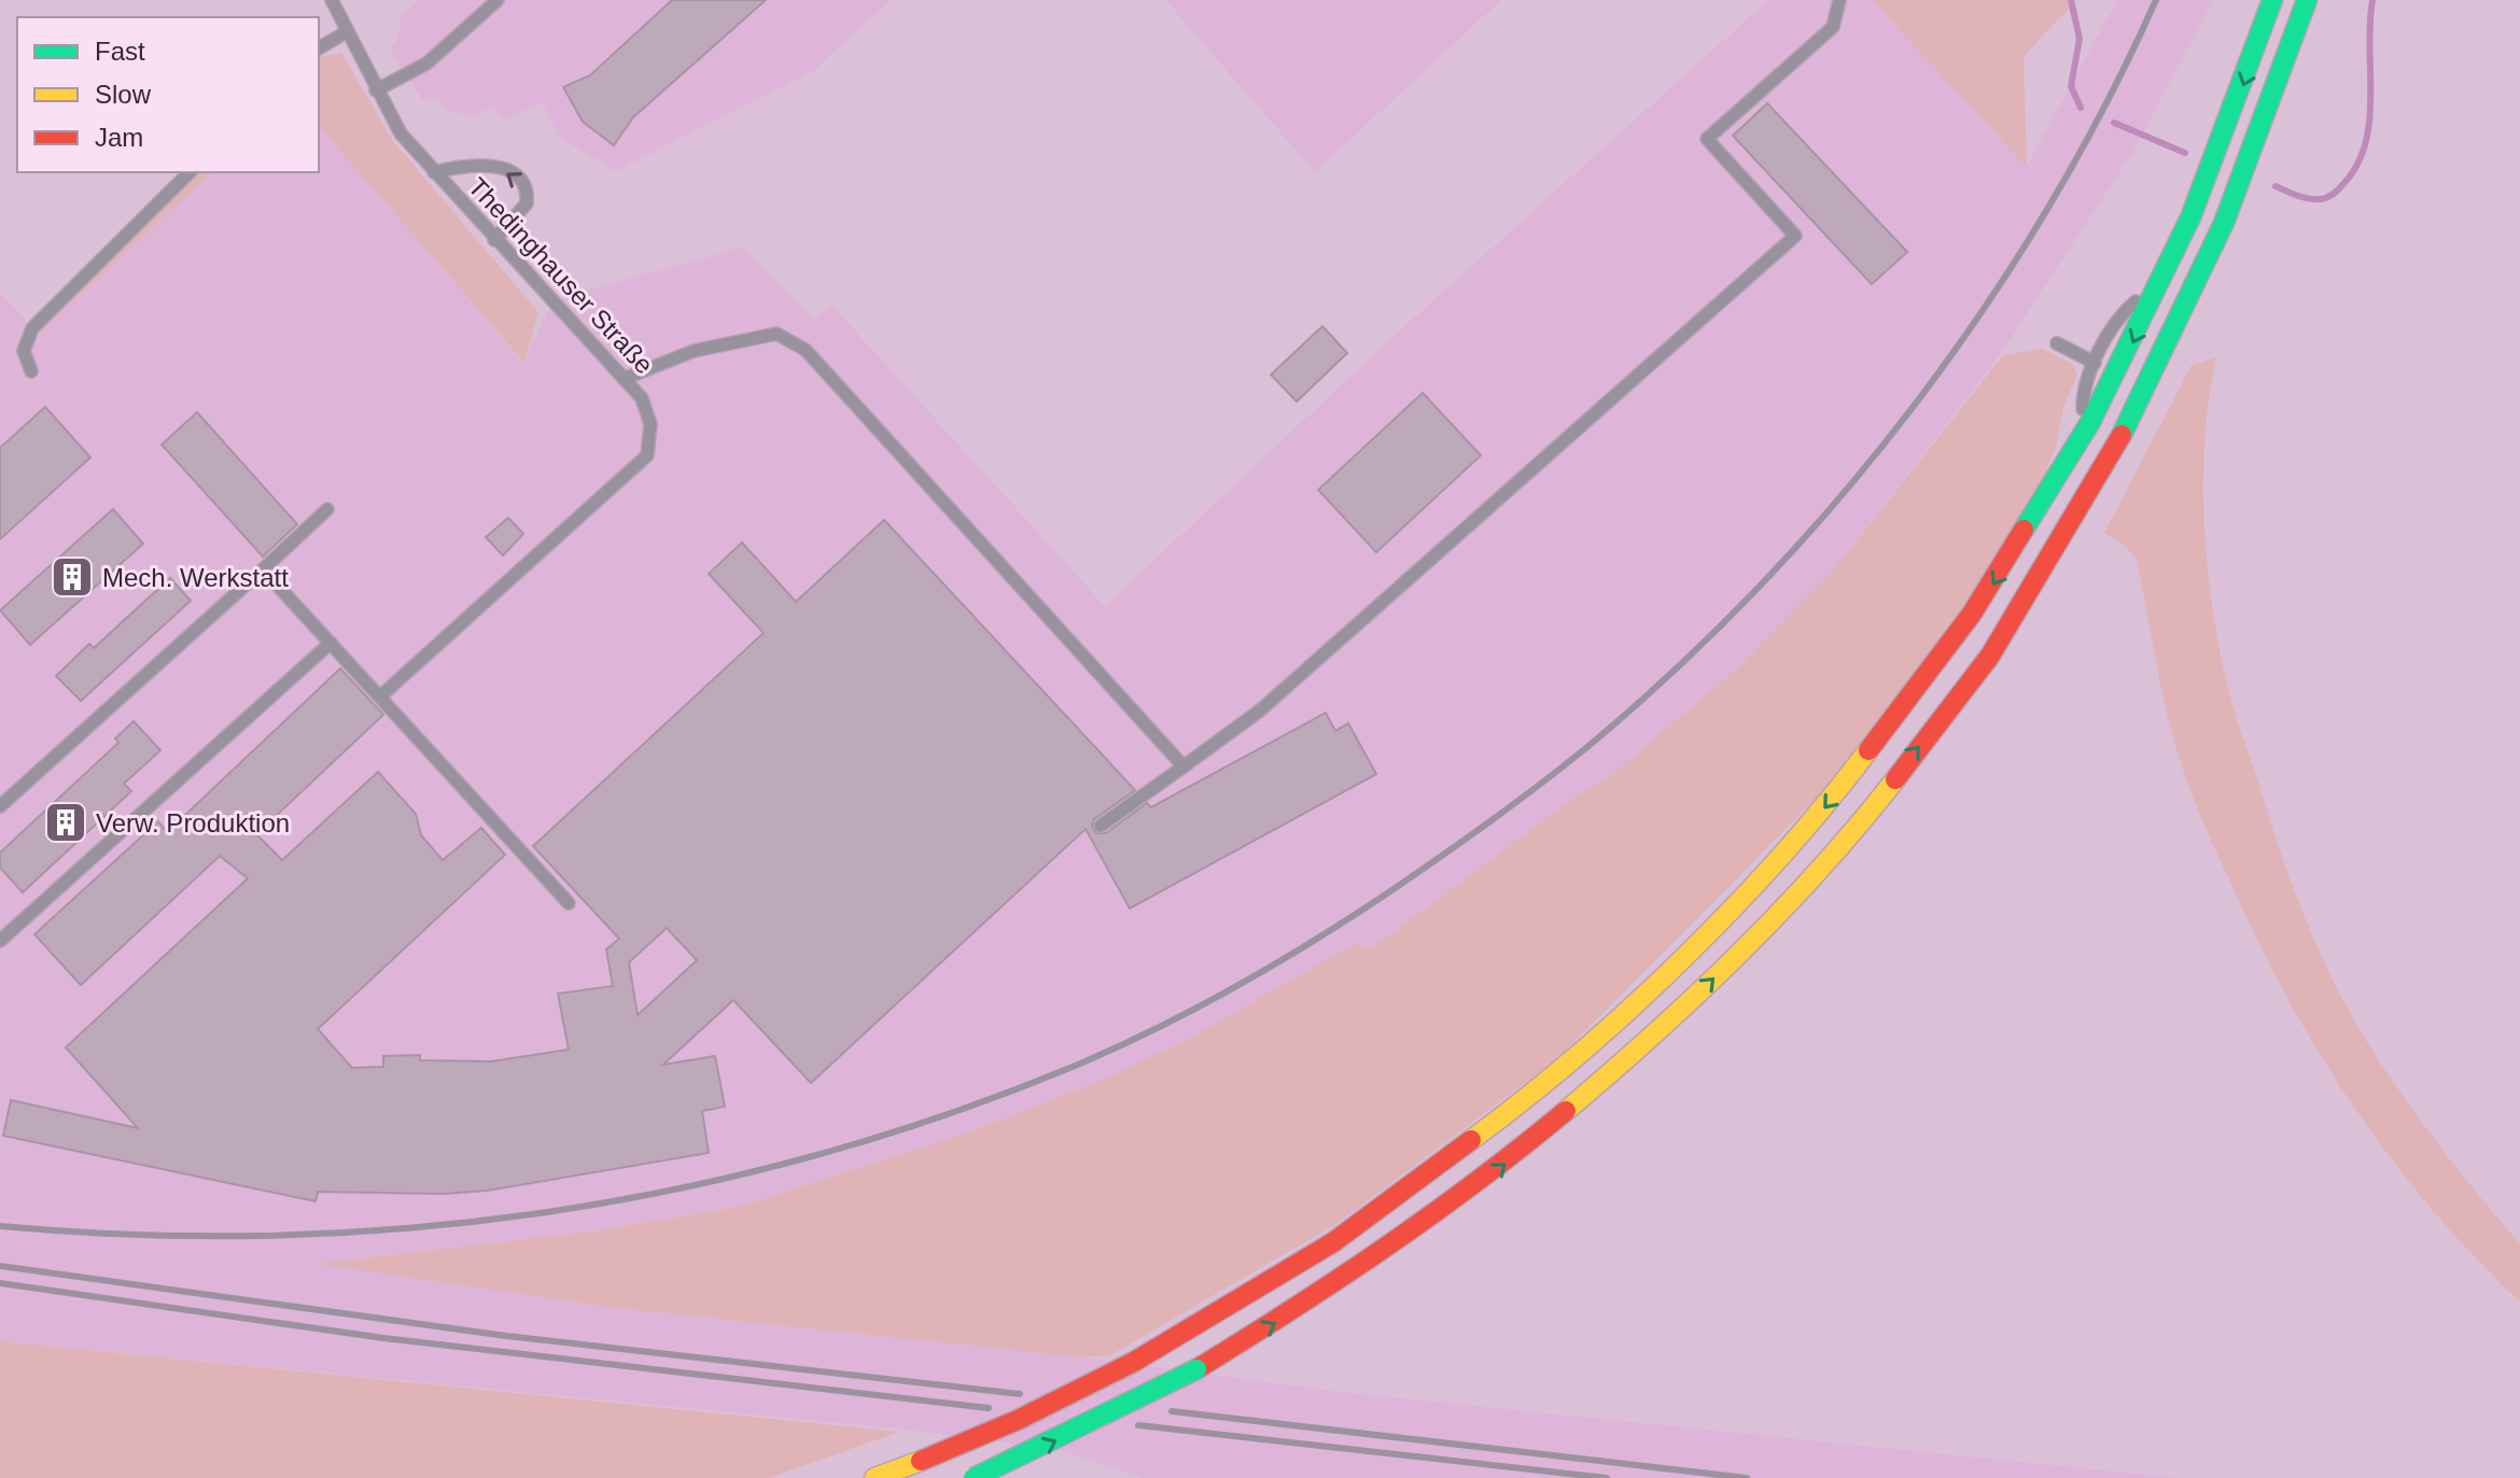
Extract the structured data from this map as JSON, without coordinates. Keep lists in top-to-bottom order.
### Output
{
  "streets": {
    "lane": ["Thedinghauser Straße"]
  },
  "places": {
    "building": ["Mech. Werkstatt", "Verw. Produktion"]
  },
  "legend": ["Fast", "Slow", "Jam"]
}
